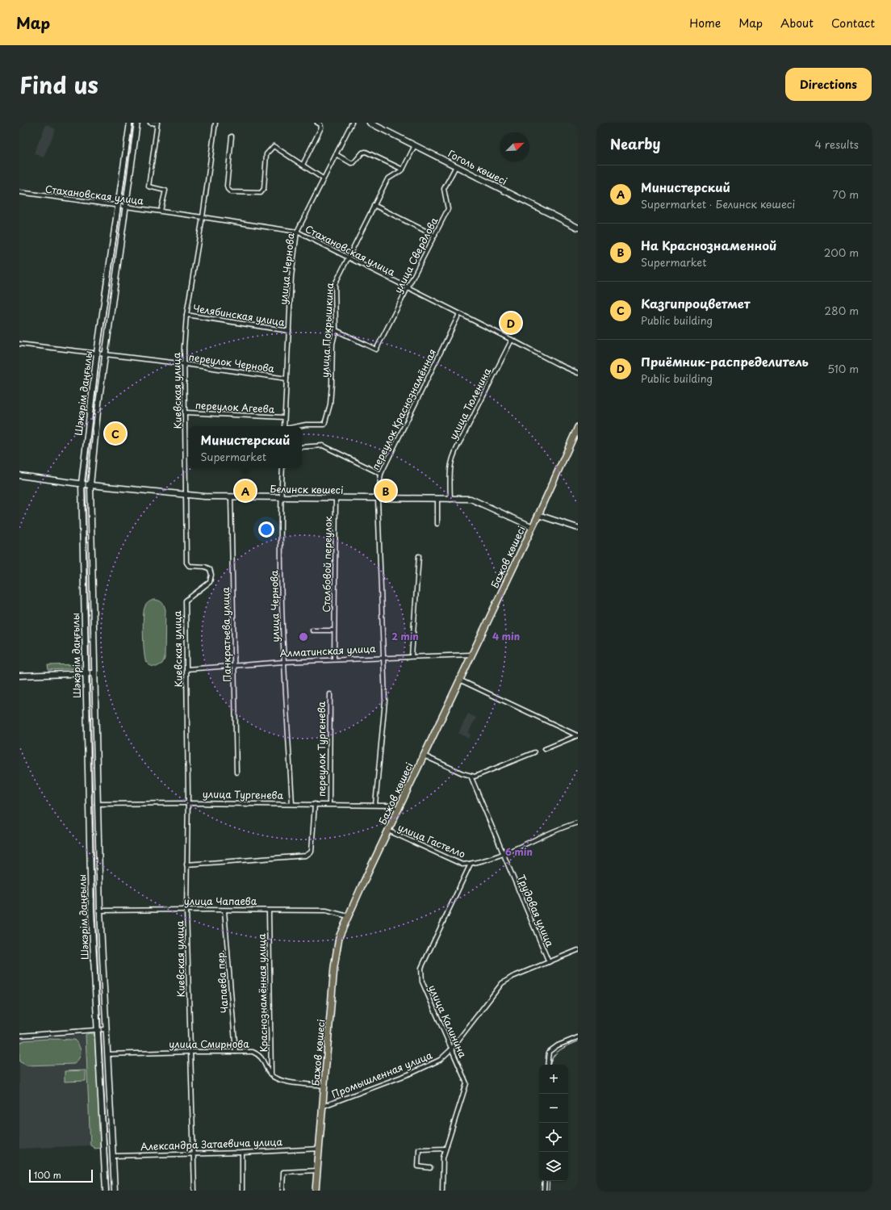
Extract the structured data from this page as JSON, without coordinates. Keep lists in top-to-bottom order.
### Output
{
  "streets": {
    "main road": [
      "Гоголь көшесі",
      "Шәкәрім даңғылы",
      "Белинск көшесі",
      "Бажов көшесі",
      "улица Тургенева",
      "улица Чапаева",
      "улица Смирнова",
      "Александра Затаевича улица"
    ],
    "street": [
      "Стахановская улица",
      "улица Свердлова",
      "улица Чернова",
      "Челябинская улица",
      "улица Покрышкина",
      "переулок Чернова",
      "Киевская улица",
      "улица Тюленина",
      "переулок Агеева",
      "переулок Краснознамённая",
      "Столбовой переулок",
      "Панкратьева улица",
      "Алматинская улица",
      "переулок Тургенева",
      "улица Гастелло",
      "Трудовая улица",
      "Чапаева пер.",
      "Краснознамённая улица",
      "улица Калинина",
      "Промышленная улица"
    ]
  },
  "crossings": [
    ["Гоголь көшесі", "улица Свердлова"],
    ["Стахановская улица", "улица Свердлова"],
    ["Стахановская улица", "улица Чернова"],
    ["Стахановская улица", "улица Покрышкина"],
    ["Стахановская улица", "Киевская улица"],
    ["Стахановская улица", "Шәкәрім даңғылы"],
    ["Стахановская улица", "улица Тюленина"],
    ["Стахановская улица", "переулок Краснознамённая"],
    ["улица Свердлова", "улица Покрышкина"],
    ["улица Чернова", "Челябинская улица"],
    ["улица Чернова", "переулок Чернова"],
    ["улица Чернова", "переулок Агеева"],
    ["улица Чернова", "Белинск көшесі"],
    ["улица Чернова", "Алматинская улица"],
    ["улица Чернова", "улица Тургенева"],
    ["Челябинская улица", "Киевская улица"],
    ["переулок Чернова", "Киевская улица"],
    ["переулок Чернова", "Шәкәрім даңғылы"],
    ["Киевская улица", "переулок Агеева"],
    ["Киевская улица", "Белинск көшесі"],
    ["Киевская улица", "Алматинская улица"],
    ["Киевская улица", "улица Тургенева"],
    ["Киевская улица", "улица Чапаева"],
    ["Киевская улица", "улица Смирнова"],
    ["Киевская улица", "Александра Затаевича улица"],
    ["Шәкәрім даңғылы", "Белинск көшесі"],
    ["Шәкәрім даңғылы", "улица Тургенева"],
    ["Шәкәрім даңғылы", "улица Чапаева"],
    ["Шәкәрім даңғылы", "улица Смирнова"],
    ["Шәкәрім даңғылы", "Александра Затаевича улица"],
    ["улица Тюленина", "Белинск көшесі"],
    ["переулок Краснознамённая", "Белинск көшесі"],
    ["переулок Краснознамённая", "Алматинская улица"],
    ["переулок Краснознамённая", "улица Тургенева"],
    ["Белинск көшесі", "Бажов көшесі"],
    ["Белинск көшесі", "Столбовой переулок"],
    ["Белинск көшесі", "Панкратьева улица"],
    ["Бажов көшесі", "Алматинская улица"],
    ["Бажов көшесі", "улица Тургенева"],
    ["Бажов көшесі", "улица Гастелло"],
    ["Бажов көшесі", "улица Чапаева"],
    ["Бажов көшесі", "Промышленная улица"],
    ["Бажов көшесі", "Александра Затаевича улица"],
    ["Столбовой переулок", "Алматинская улица"],
    ["Панкратьева улица", "Алматинская улица"],
    ["переулок Тургенева", "улица Тургенева"],
    ["улица Гастелло", "Трудовая улица"],
    ["улица Гастелло", "улица Калинина"],
    ["улица Чапаева", "Чапаева пер."],
    ["улица Чапаева", "Краснознамённая улица"],
    ["Трудовая улица", "Промышленная улица"],
    ["Чапаева пер.", "улица Смирнова"],
    ["Краснознамённая улица", "улица Смирнова"],
    ["улица Калинина", "Промышленная улица"]
  ],
  "scale_bar": "100 m",
  "north": "top right",
  "page": {
    "header": "Map",
    "nav": [
      "Home",
      "Map",
      "About",
      "Contact"
    ],
    "title": "Find us",
    "buttons": "Directions",
    "heading": ["Nearby", "4 results"],
    "list": [
      {
        "mark": "A",
        "name": "Министерский",
        "note": "Supermarket · Белинск көшесі",
        "value": "70 m"
      },
      {
        "mark": "B",
        "name": "На Краснознаменной",
        "note": "Supermarket",
        "value": "200 m"
      },
      {
        "mark": "C",
        "name": "Казгипроцветмет",
        "note": "Public building",
        "value": "280 m"
      },
      {
        "mark": "D",
        "name": "Приёмник-распределитель",
        "note": "Public building",
        "value": "510 m"
      }
    ],
    "pins": [
      "D",
      "C",
      "A",
      "B"
    ],
    "popup": ["Министерский", "Supermarket"],
    "map_buttons": ["+", "−"],
    "scale": "100 m"
  },
  "rings": ["2 min", "4 min", "6 min"]
}
